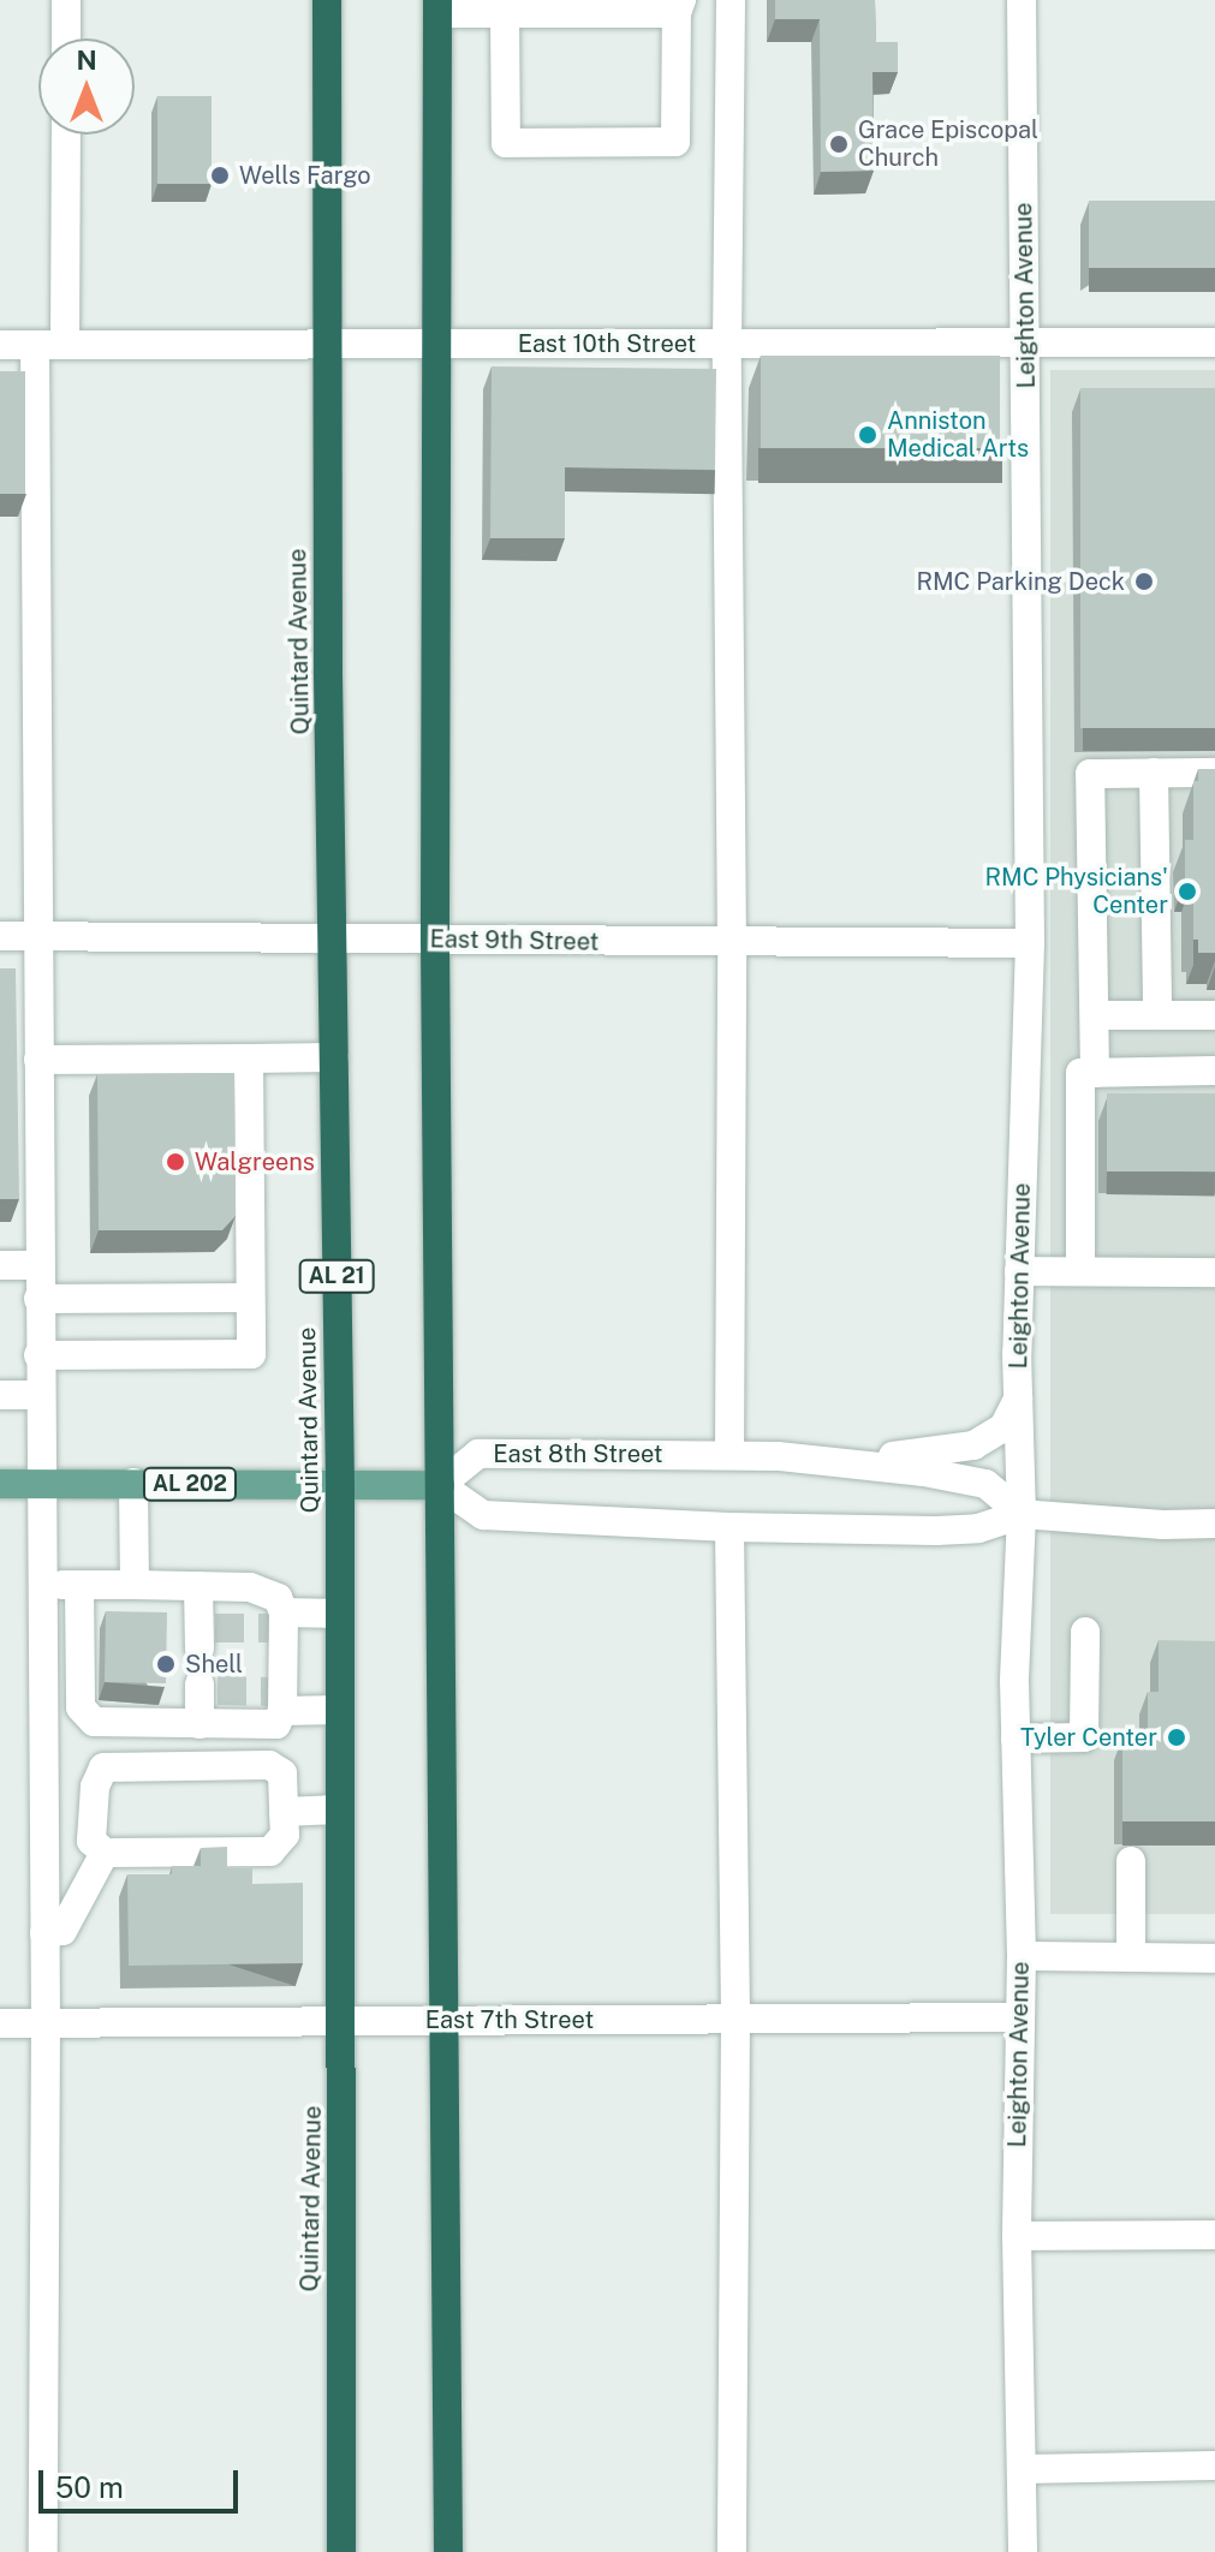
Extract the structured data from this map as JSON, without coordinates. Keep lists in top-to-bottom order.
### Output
{
  "streets": {
    "highway": ["Quintard Avenue", "AL 21"],
    "main road": ["AL 202"],
    "street": [
      "Leighton Avenue",
      "East 10th Street",
      "East 9th Street",
      "East 8th Street",
      "East 7th Street"
    ]
  },
  "crossings": [
    ["Leighton Avenue", "East 10th Street"],
    ["Leighton Avenue", "East 9th Street"],
    ["Leighton Avenue", "East 8th Street"],
    ["Leighton Avenue", "East 7th Street"],
    ["East 10th Street", "Quintard Avenue"],
    ["Quintard Avenue", "East 9th Street"],
    ["Quintard Avenue", "AL 202"],
    ["Quintard Avenue", "East 7th Street"],
    ["East 8th Street", "AL 202"]
  ],
  "places": [
    "Grace Episcopal Church",
    "Wells Fargo",
    "Anniston Medical Arts",
    "RMC Parking Deck",
    "RMC Physicians' Center",
    "Walgreens",
    "Shell",
    "Tyler Center"
  ],
  "scale_bar": "50 m",
  "north": "top"
}
